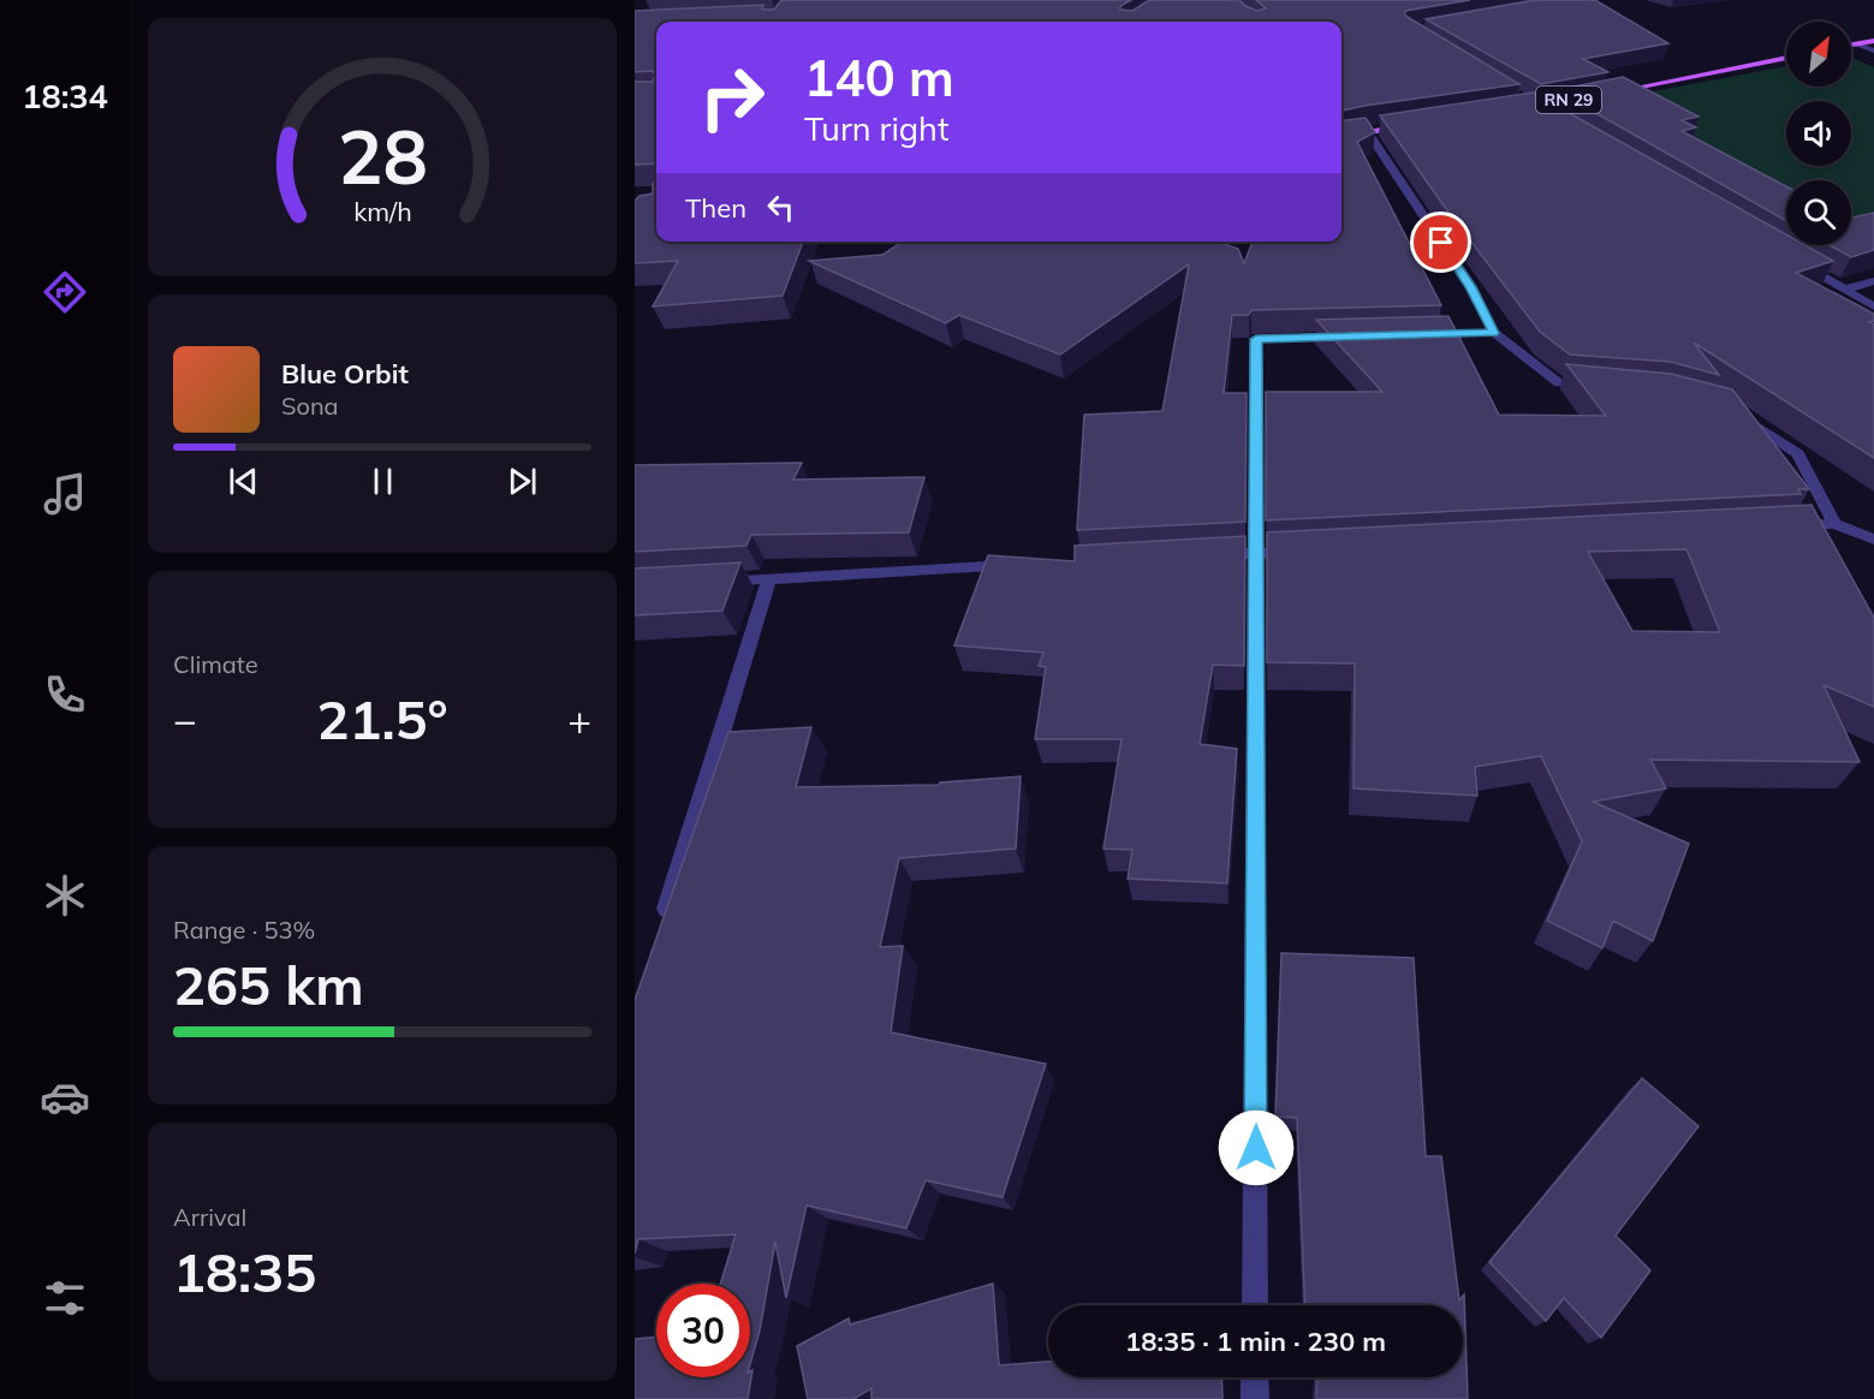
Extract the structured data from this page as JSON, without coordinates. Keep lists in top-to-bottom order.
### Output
{
  "streets": {
    "main road": ["RN 29"]
  },
  "north": "top right",
  "page": {
    "tabs": "18:34",
    "turn": ["140 m", "Turn right"],
    "then": "Then",
    "song": ["Blue Orbit", "Sona"],
    "tile": [
      "Climate",
      ["Range · 53%", "265 km"],
      ["Arrival", "18:35"]
    ],
    "heat": ["−", "21.5°", "+"],
    "limit": "30",
    "trip": "18:35 · 1 min · 230 m",
    "gauge": ["28", "km/h"]
  }
}
